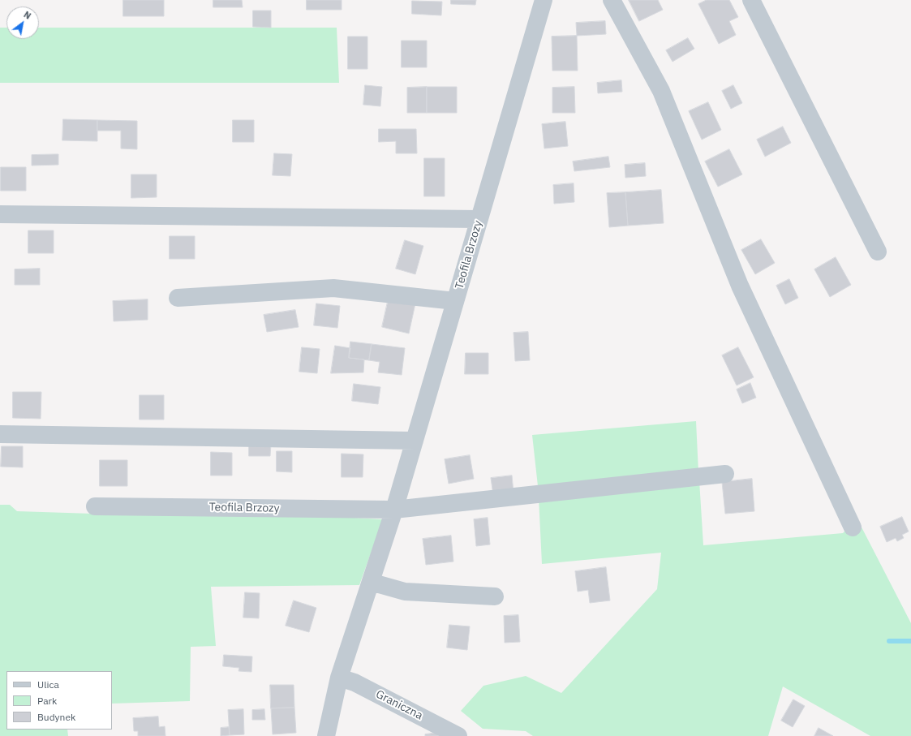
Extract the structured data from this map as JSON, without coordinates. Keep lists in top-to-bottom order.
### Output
{
  "streets": {
    "street": ["Teofila Brzozy", "Graniczna"]
  },
  "crossings": [
    ["Teofila Brzozy", "Graniczna"]
  ],
  "legend": ["Ulica", "Park", "Budynek"],
  "north": "top right"
}
